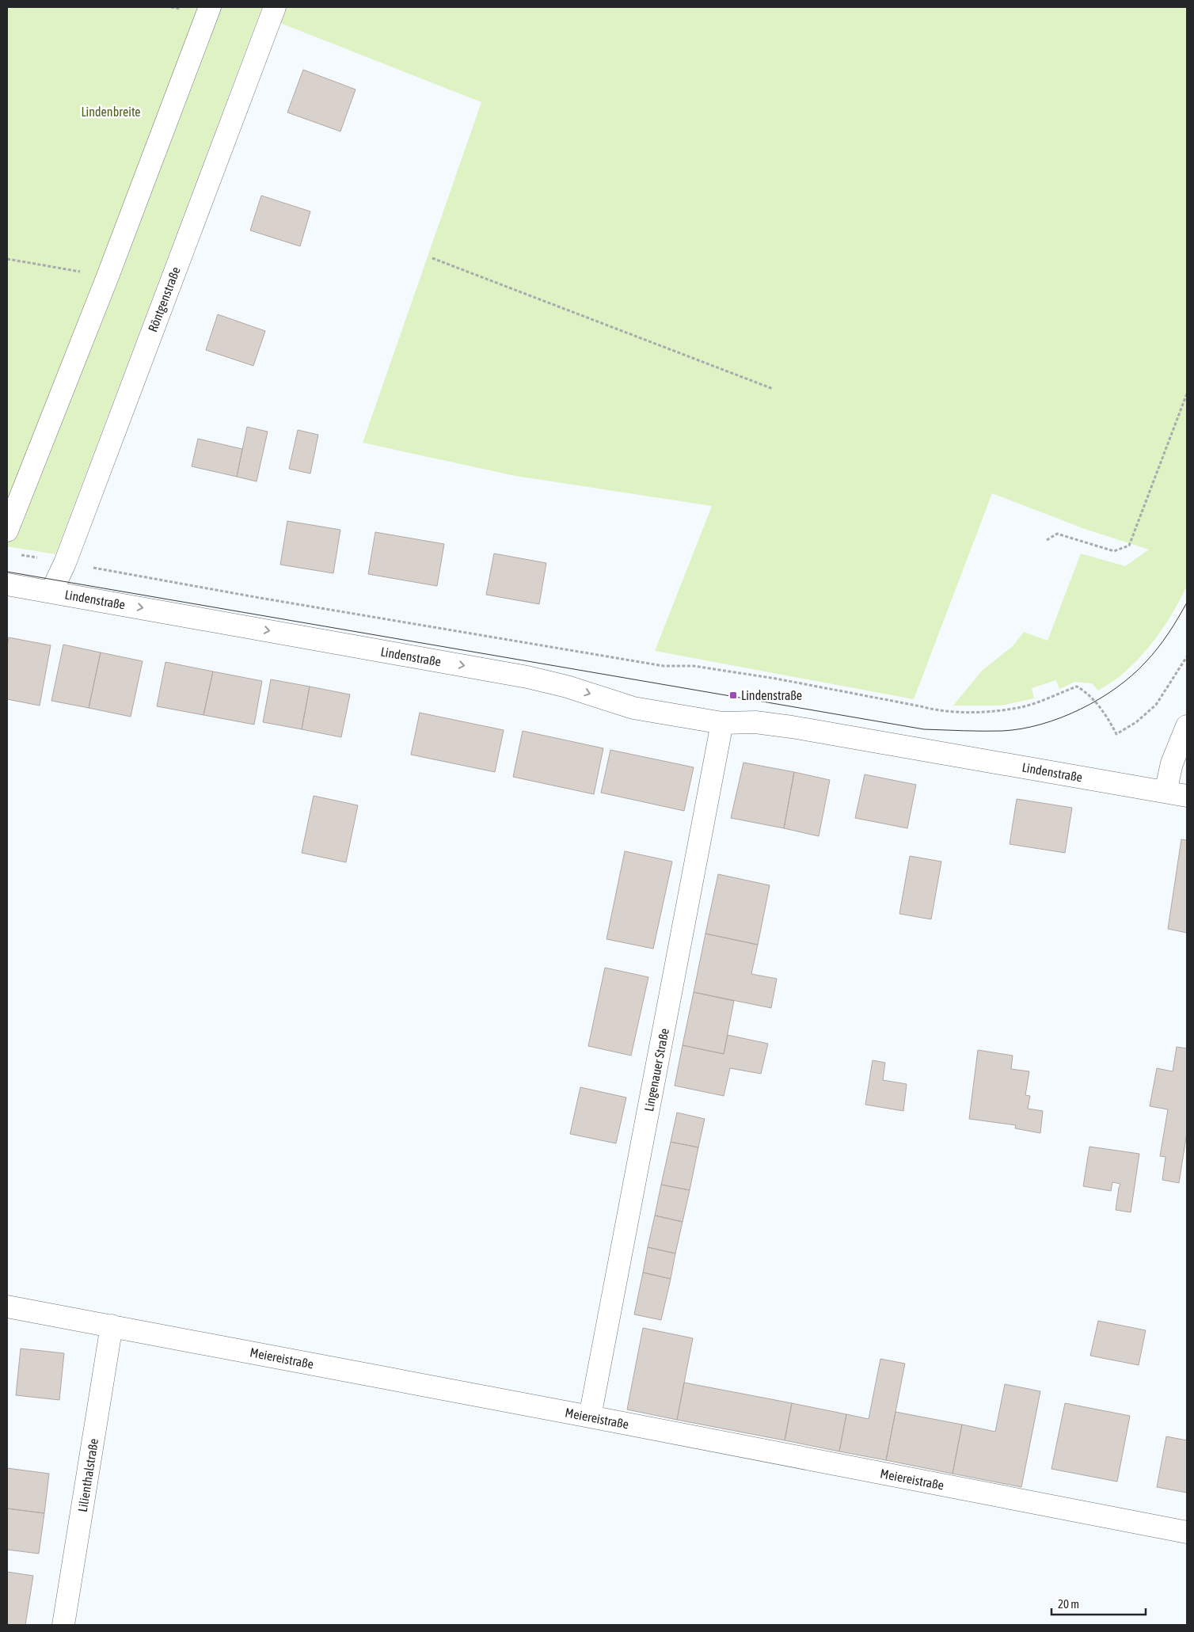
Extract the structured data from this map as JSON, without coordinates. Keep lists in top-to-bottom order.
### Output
{
  "streets": {
    "street": [
      "Röntgenstraße",
      "Lindenstraße",
      "Lingenauer Straße",
      "Meiereistraße",
      "Lilienthalstraße"
    ]
  },
  "crossings": [
    ["Röntgenstraße", "Lindenstraße"],
    ["Lindenstraße", "Lingenauer Straße"],
    ["Lingenauer Straße", "Meiereistraße"],
    ["Meiereistraße", "Lilienthalstraße"]
  ],
  "one_way": ["Lindenstraße"],
  "parks": ["Lindenbreite"],
  "places": {
    "transit": ["Lindenstraße"]
  },
  "scale_bar": "20 m"
}
